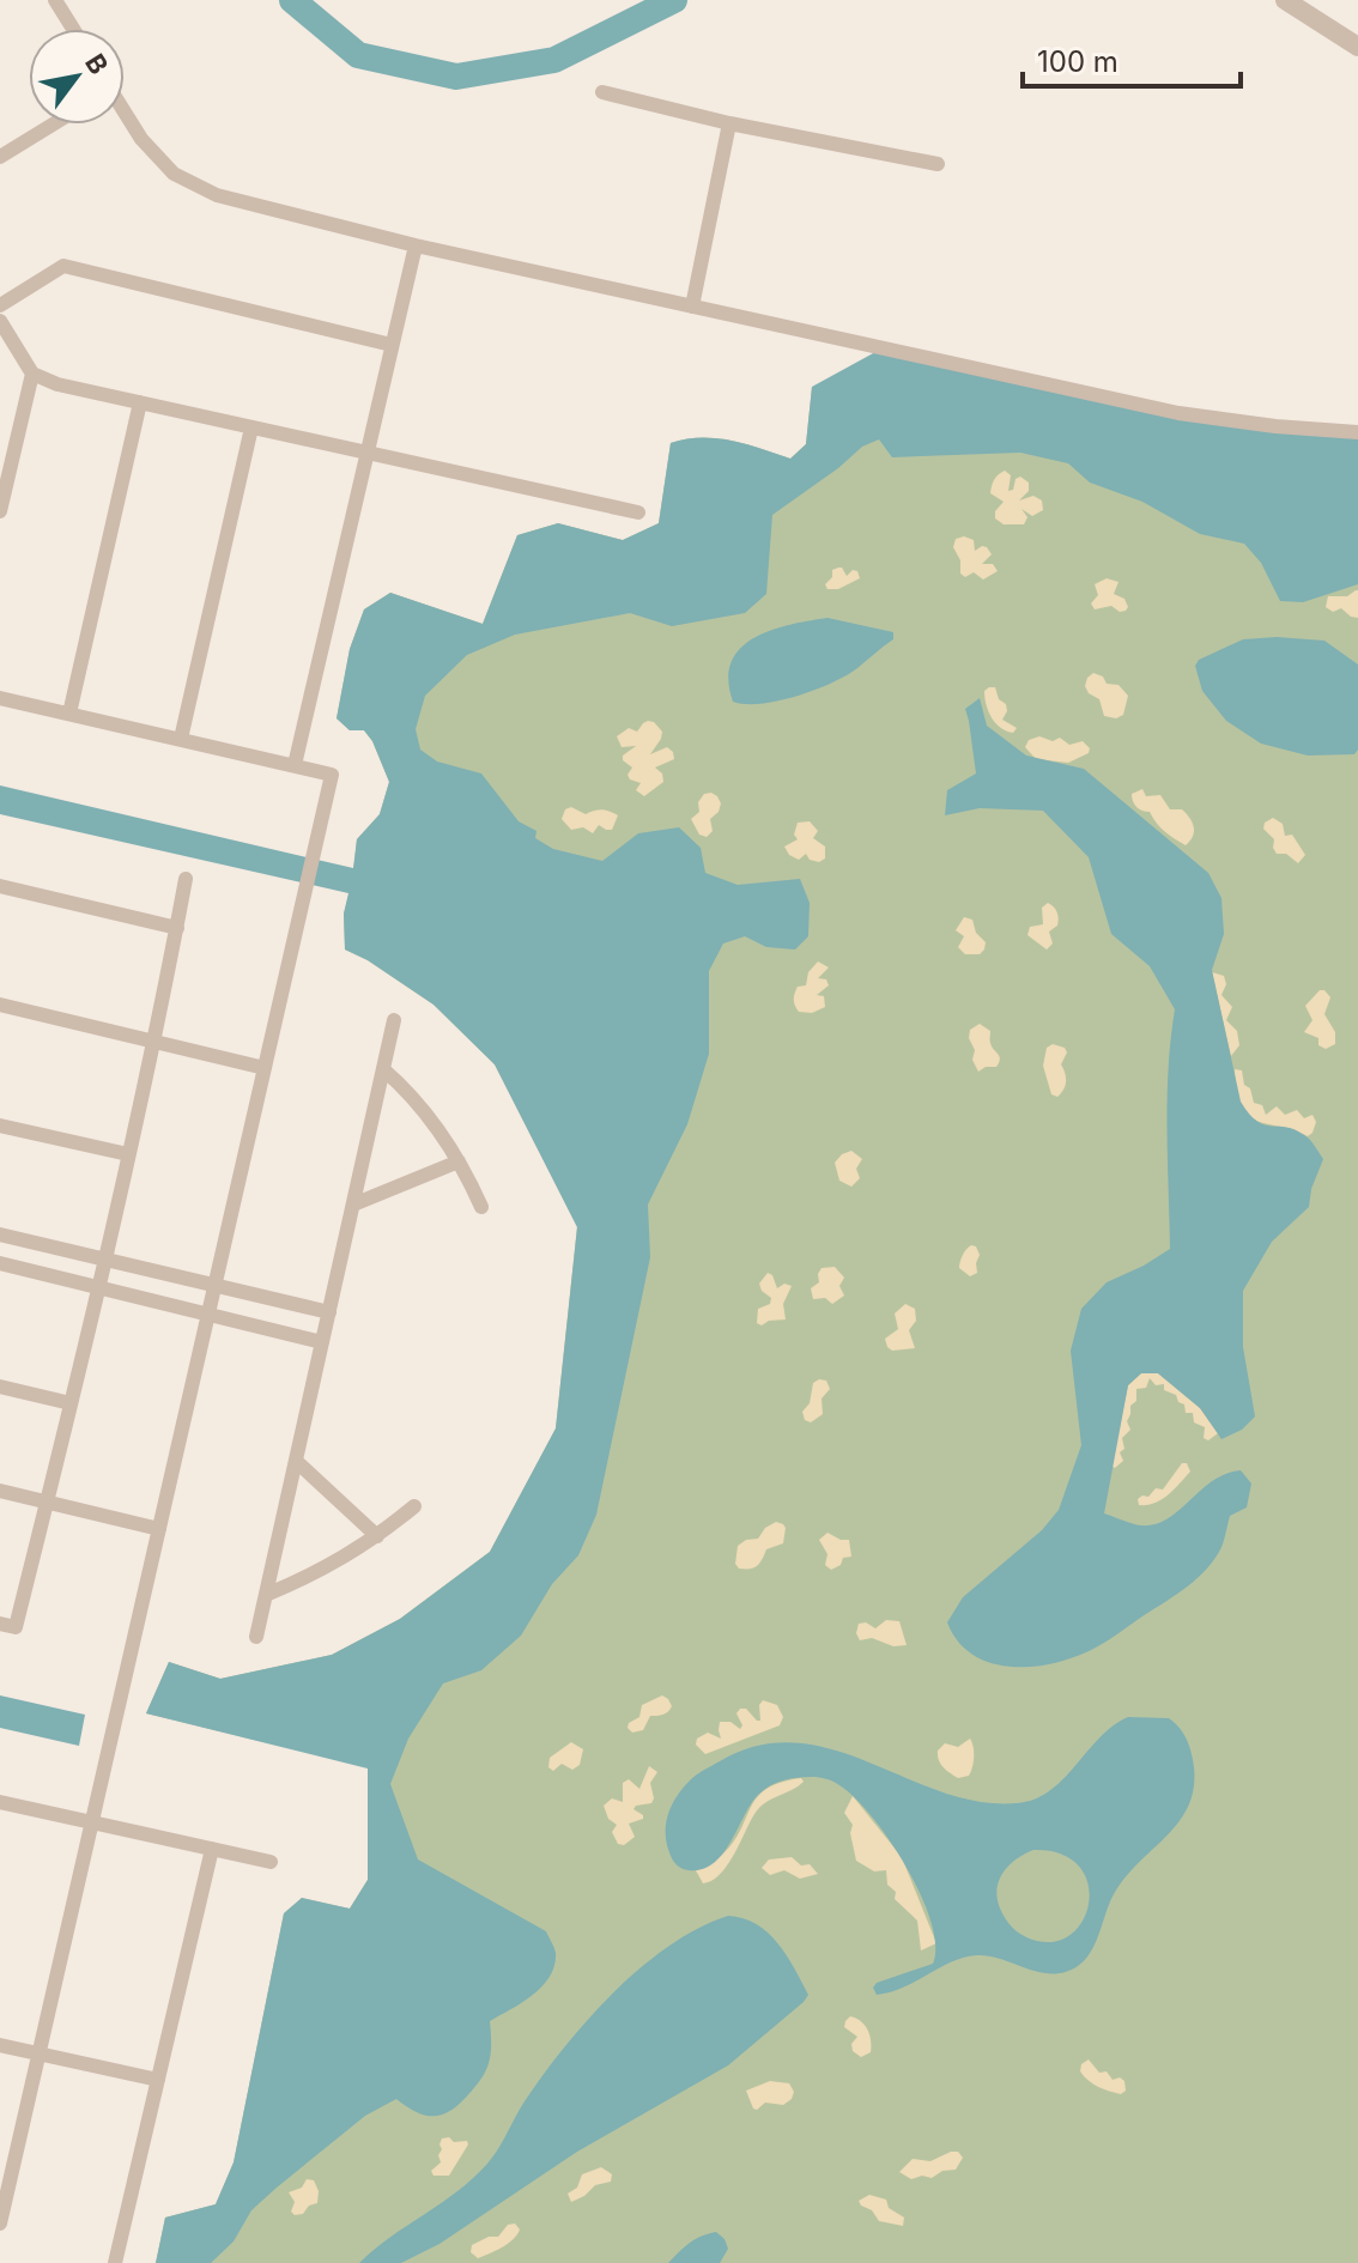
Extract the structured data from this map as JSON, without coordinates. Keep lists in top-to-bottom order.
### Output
{
  "scale_bar": "100 m",
  "north": "top right"
}
